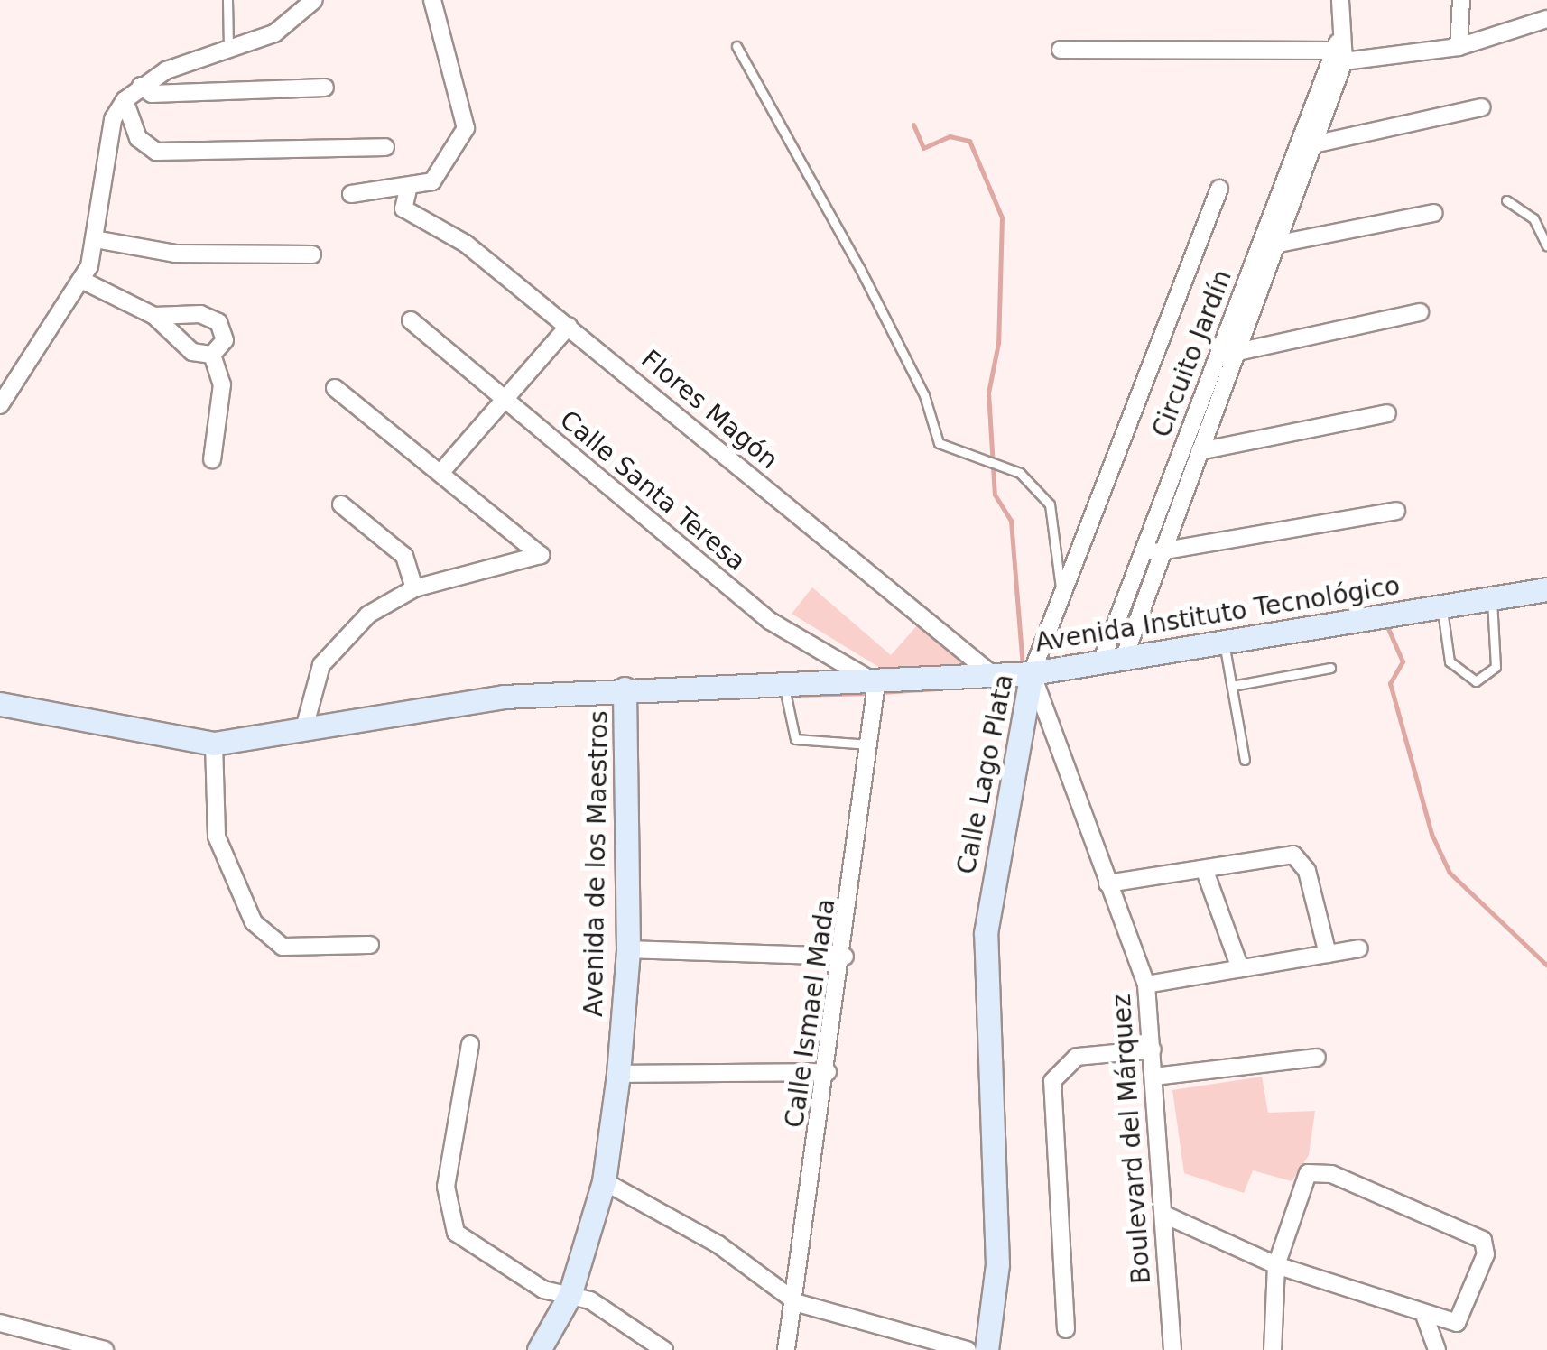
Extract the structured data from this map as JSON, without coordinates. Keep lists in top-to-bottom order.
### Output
{
  "streets": {
    "street": [
      "Circuito Jardín",
      "Flores Magón",
      "Calle Santa Teresa",
      "Avenida Instituto Tecnológico",
      "Calle Lago Plata",
      "Avenida de los Maestros",
      "Calle Ismael Mada",
      "Boulevard del Márquez"
    ]
  },
  "crossings": [
    ["Circuito Jardín", "Avenida Instituto Tecnológico"],
    ["Flores Magón", "Avenida Instituto Tecnológico"],
    ["Calle Santa Teresa", "Avenida Instituto Tecnológico"],
    ["Calle Santa Teresa", "Calle Ismael Mada"],
    ["Avenida Instituto Tecnológico", "Calle Lago Plata"],
    ["Avenida Instituto Tecnológico", "Avenida de los Maestros"],
    ["Avenida Instituto Tecnológico", "Calle Ismael Mada"],
    ["Avenida Instituto Tecnológico", "Boulevard del Márquez"],
    ["Calle Lago Plata", "Boulevard del Márquez"]
  ]
}
